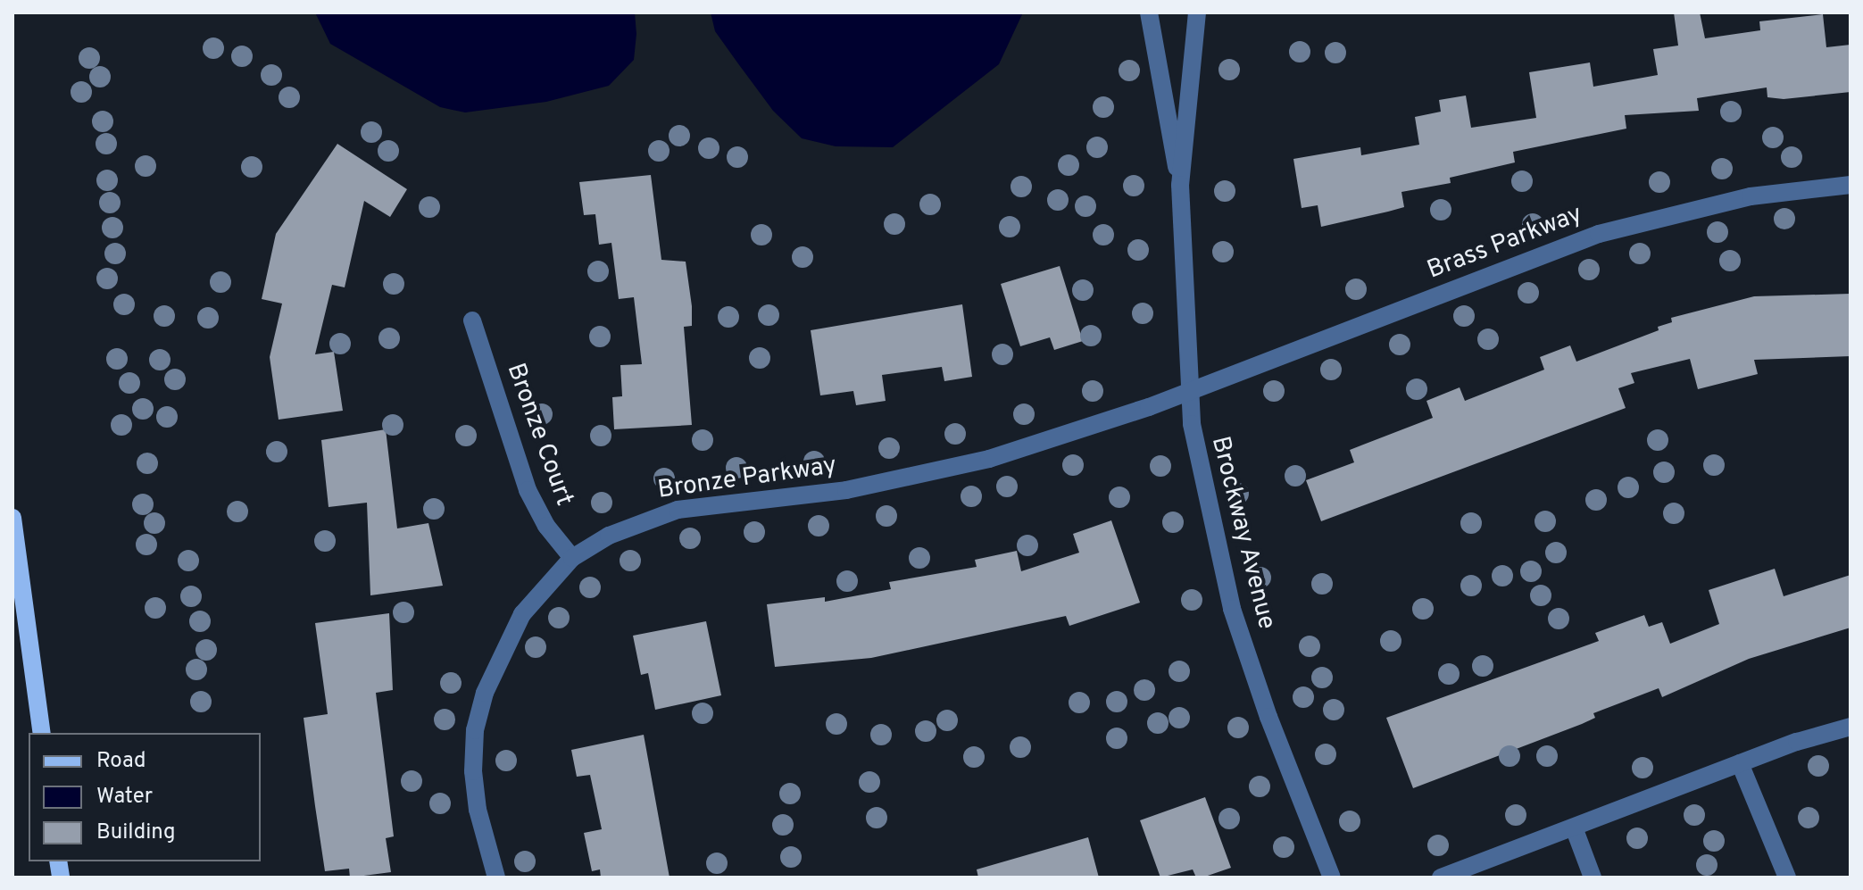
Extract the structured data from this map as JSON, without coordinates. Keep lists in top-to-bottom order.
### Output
{
  "streets": {
    "street": [
      "Brass Parkway",
      "Bronze Court",
      "Bronze Parkway",
      "Brockway Avenue"
    ]
  },
  "crossings": [
    ["Brass Parkway", "Bronze Parkway"],
    ["Brass Parkway", "Brockway Avenue"],
    ["Bronze Court", "Bronze Parkway"],
    ["Bronze Parkway", "Brockway Avenue"]
  ],
  "legend": ["Road", "Water", "Building"]
}
